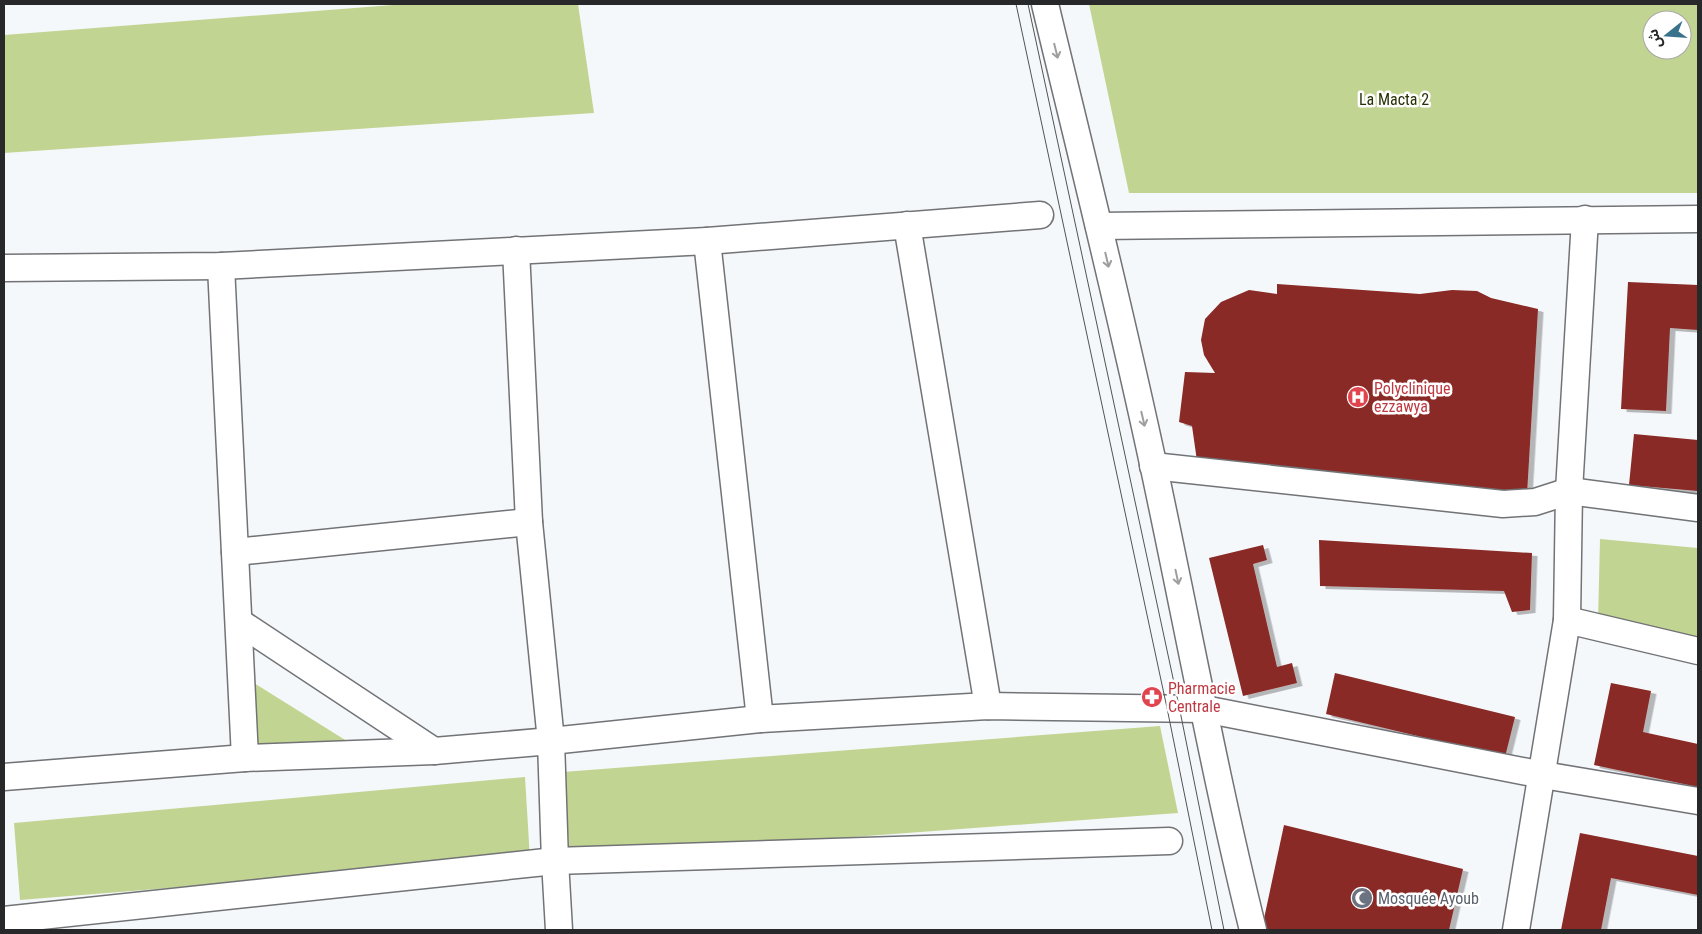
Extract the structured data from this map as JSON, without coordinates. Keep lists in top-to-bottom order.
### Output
{
  "parks": ["La Macta 2"],
  "places": {
    "hospital": ["Polyclinique ezzawya"],
    "pharmacy": ["Pharmacie Centrale"],
    "mosque": ["Mosquée Ayoub"]
  },
  "north": "left"
}
